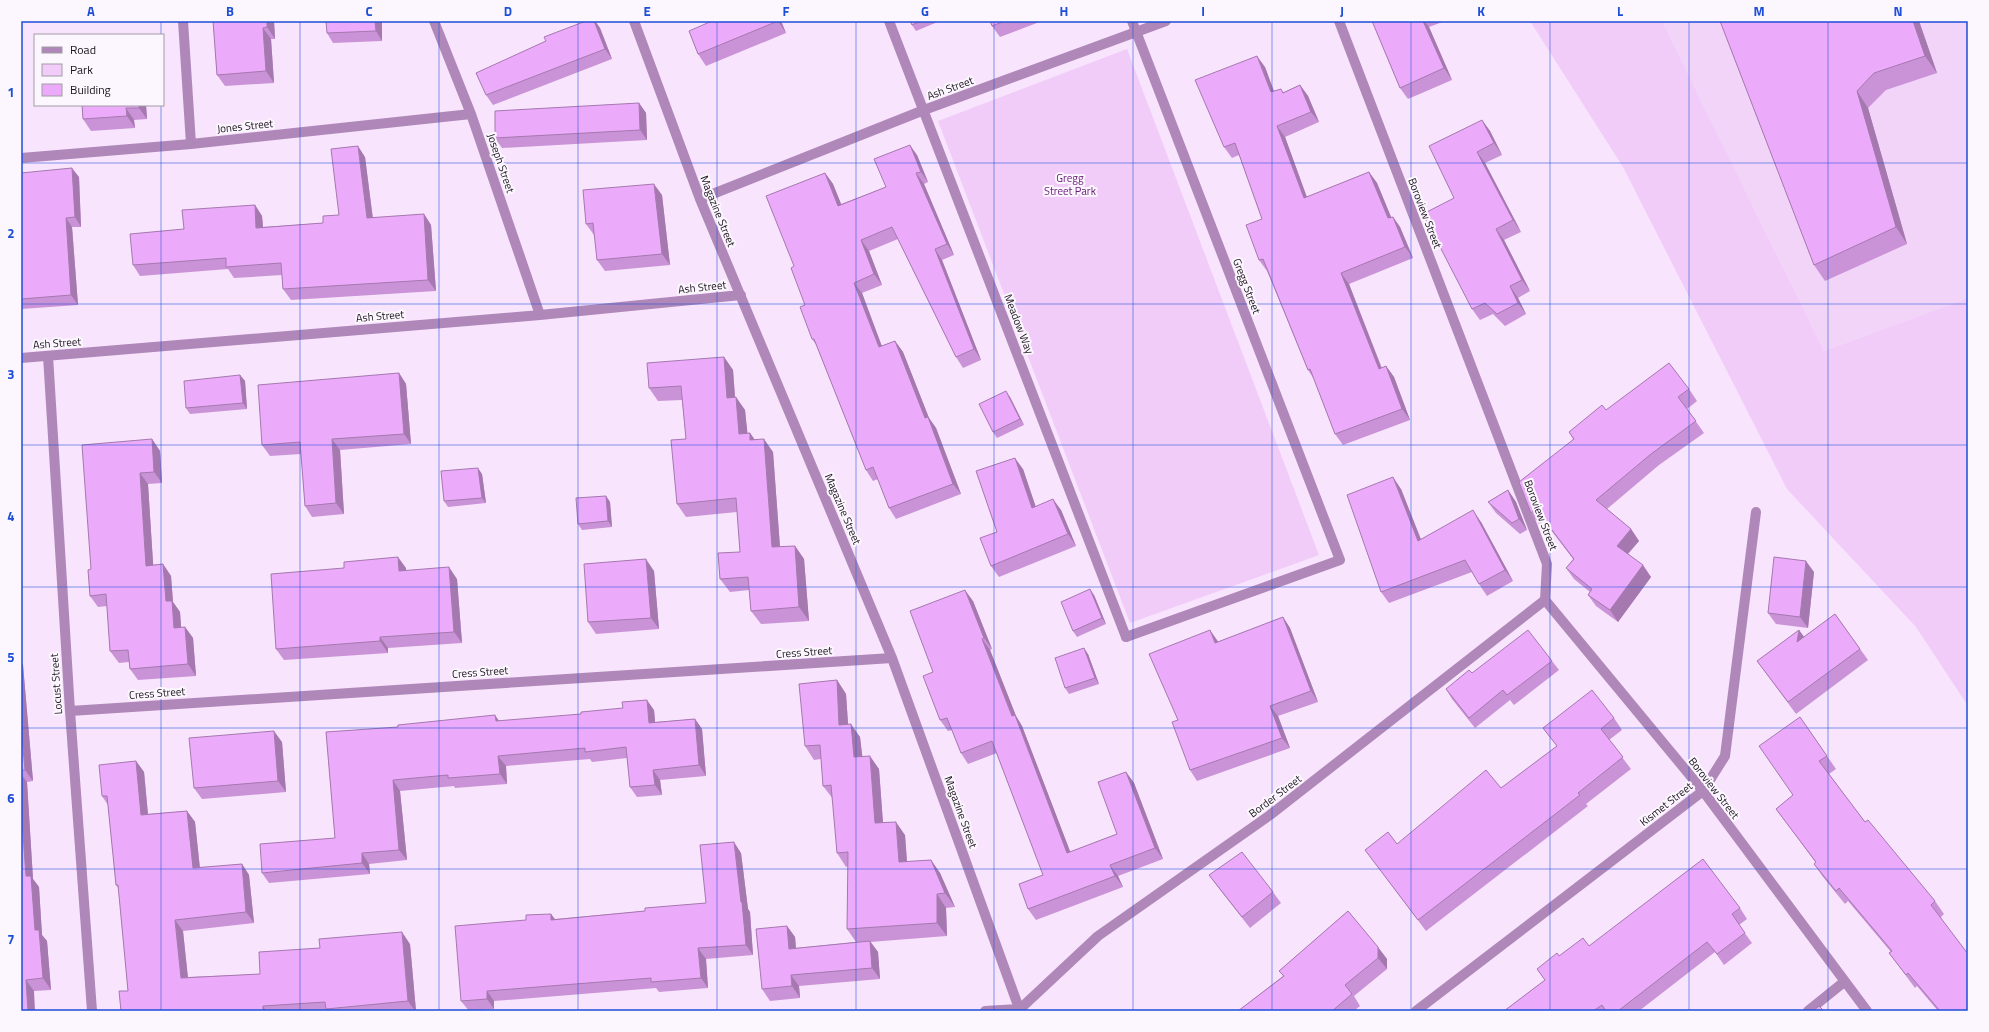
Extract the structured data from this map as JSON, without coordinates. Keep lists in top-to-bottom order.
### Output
{
  "streets": {
    "street": [
      "Ash Street",
      "Jones Street",
      "Joseph Street",
      "Magazine Street",
      "Boroview Street",
      "Gregg Street",
      "Meadow Way",
      "Cress Street",
      "Locust Street",
      "Border Street",
      "Kismet Street"
    ]
  },
  "crossings": [
    ["Ash Street", "Joseph Street"],
    ["Ash Street", "Magazine Street"],
    ["Ash Street", "Gregg Street"],
    ["Ash Street", "Meadow Way"],
    ["Ash Street", "Locust Street"],
    ["Jones Street", "Joseph Street"],
    ["Magazine Street", "Cress Street"],
    ["Magazine Street", "Border Street"],
    ["Boroview Street", "Border Street"],
    ["Boroview Street", "Kismet Street"],
    ["Gregg Street", "Meadow Way"],
    ["Cress Street", "Locust Street"]
  ],
  "parks": ["Gregg Street Park"],
  "legend": ["Road", "Park", "Building"],
  "grid": {
    "columns": [
      "A",
      "B",
      "C",
      "D",
      "E",
      "F",
      "G",
      "H",
      "I",
      "J",
      "K",
      "L",
      "M",
      "N"
    ],
    "rows": [
      "1",
      "2",
      "3",
      "4",
      "5",
      "6",
      "7"
    ]
  }
}
